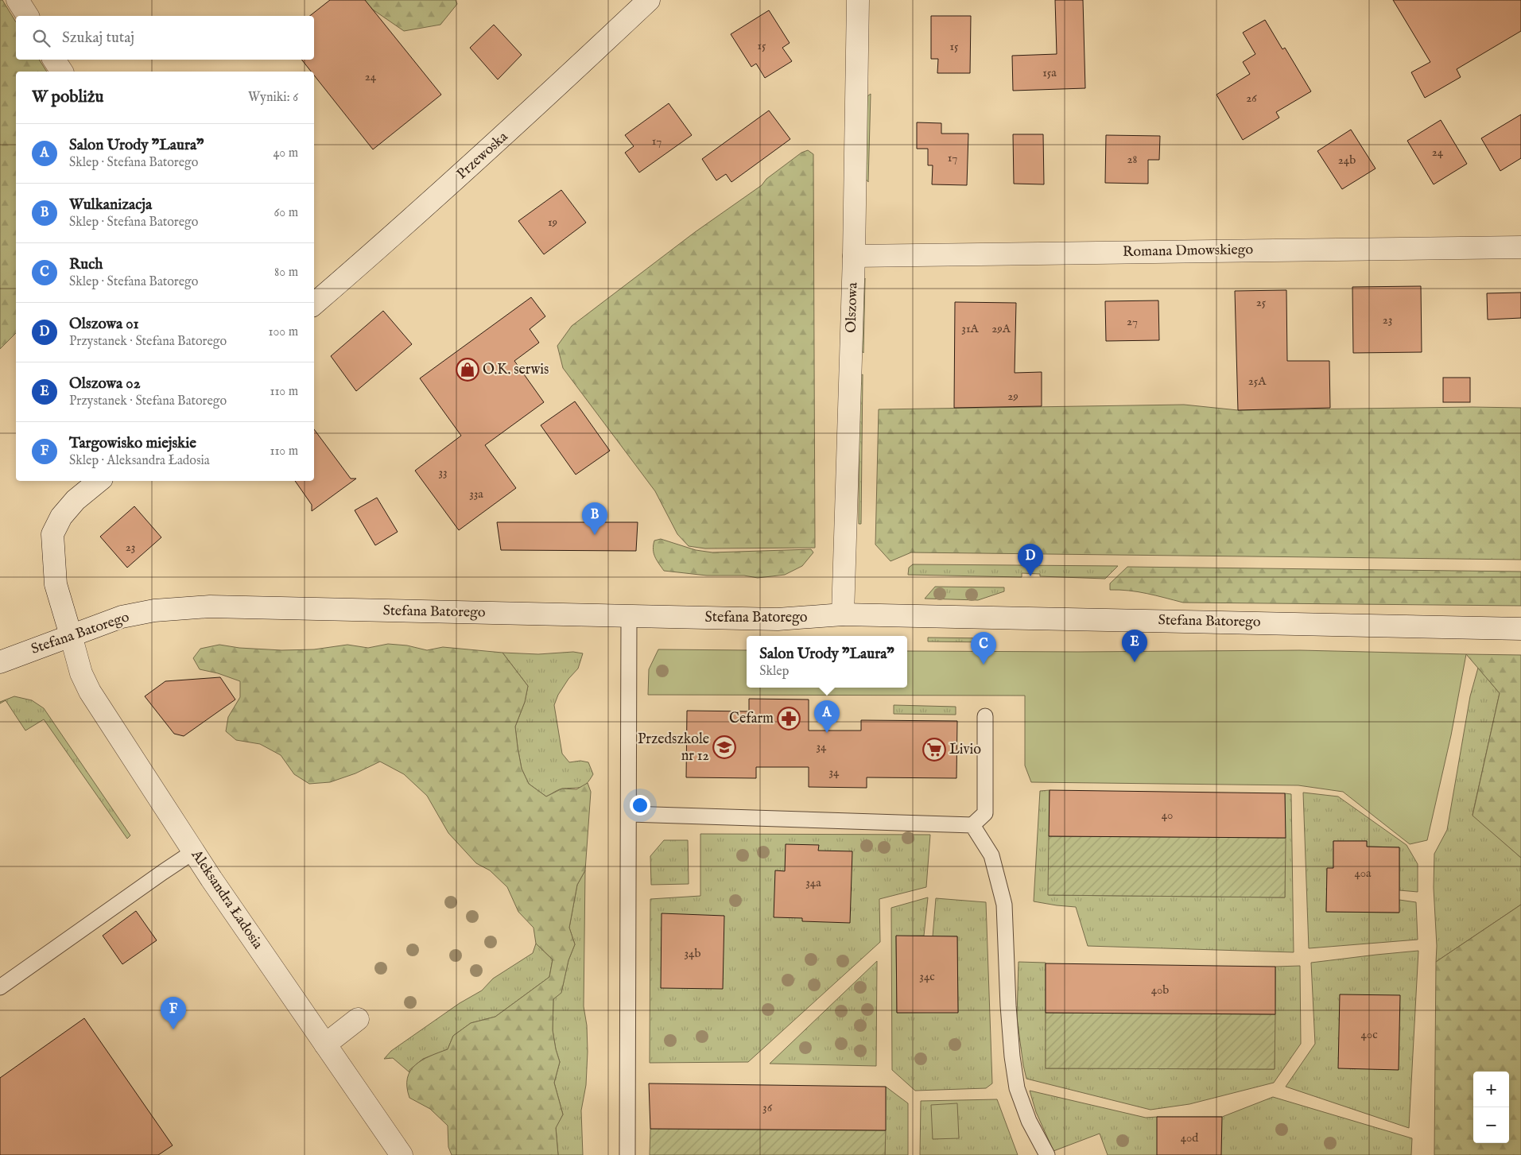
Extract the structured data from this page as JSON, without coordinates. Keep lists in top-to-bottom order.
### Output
{
  "streets": {
    "street": [
      "Przewoska",
      "Romana Dmowskiego",
      "Olszowa",
      "Stefana Batorego",
      "Aleksandra Ładosia"
    ]
  },
  "crossings": [
    ["Romana Dmowskiego", "Olszowa"],
    ["Olszowa", "Stefana Batorego"],
    ["Stefana Batorego", "Aleksandra Ładosia"]
  ],
  "places": {
    "shop": ["O.K. serwis"],
    "pharmacy": ["Cefarm"],
    "school or university": ["Przedszkole nr 12"],
    "supermarket": ["Livio"]
  },
  "house_numbers": [
    "15",
    "15",
    "15a",
    "24",
    "26",
    "17",
    "24",
    "17",
    "28",
    "24b",
    "19",
    "25",
    "23",
    "27",
    "31A",
    "29A",
    "25A",
    "29",
    "33",
    "33a",
    "23",
    "34",
    "34",
    "40",
    "40a",
    "34a",
    "34b",
    "34c",
    "40b",
    "40c",
    "36",
    "40d"
  ],
  "page": {
    "search": "Szukaj tutaj",
    "heading": ["W pobliżu", "Wyniki: 6"],
    "list": [
      {
        "mark": "A",
        "name": "Salon Urody \"Laura\"",
        "note": "Sklep · Stefana Batorego",
        "value": "40 m"
      },
      {
        "mark": "B",
        "name": "Wulkanizacja",
        "note": "Sklep · Stefana Batorego",
        "value": "60 m"
      },
      {
        "mark": "C",
        "name": "Ruch",
        "note": "Sklep · Stefana Batorego",
        "value": "80 m"
      },
      {
        "mark": "D",
        "name": "Olszowa 01",
        "note": "Przystanek · Stefana Batorego",
        "value": "100 m"
      },
      {
        "mark": "E",
        "name": "Olszowa 02",
        "note": "Przystanek · Stefana Batorego",
        "value": "110 m"
      },
      {
        "mark": "F",
        "name": "Targowisko miejskie",
        "note": "Sklep · Aleksandra Ładosia",
        "value": "110 m"
      }
    ],
    "pins": [
      "B",
      "D",
      "E",
      "C",
      "A",
      "F"
    ],
    "popup": ["Salon Urody \"Laura\"", "Sklep"],
    "map_buttons": ["+", "−"]
  }
}
